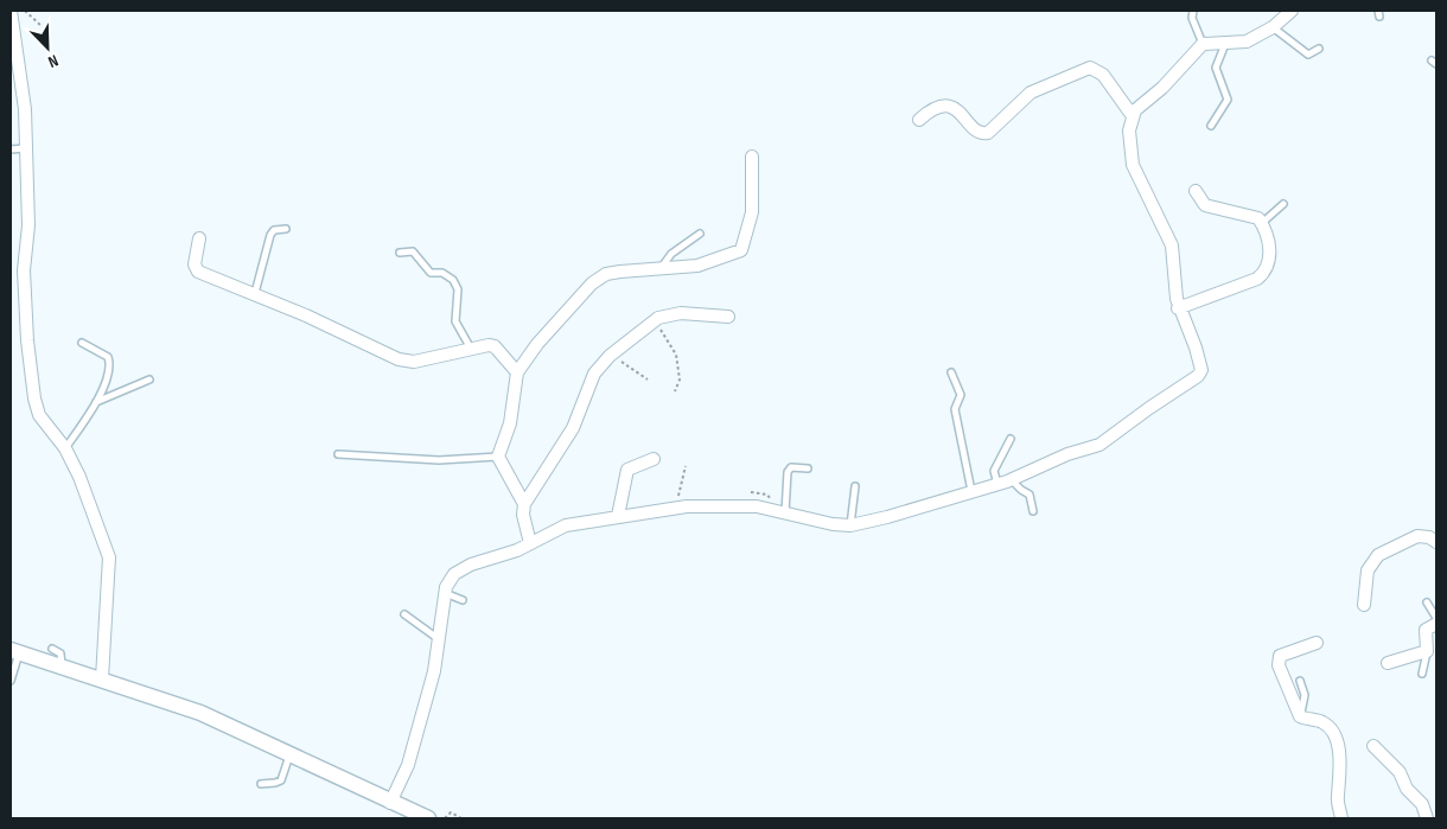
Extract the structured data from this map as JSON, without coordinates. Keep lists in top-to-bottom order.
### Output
{
  "north": "bottom right"
}
